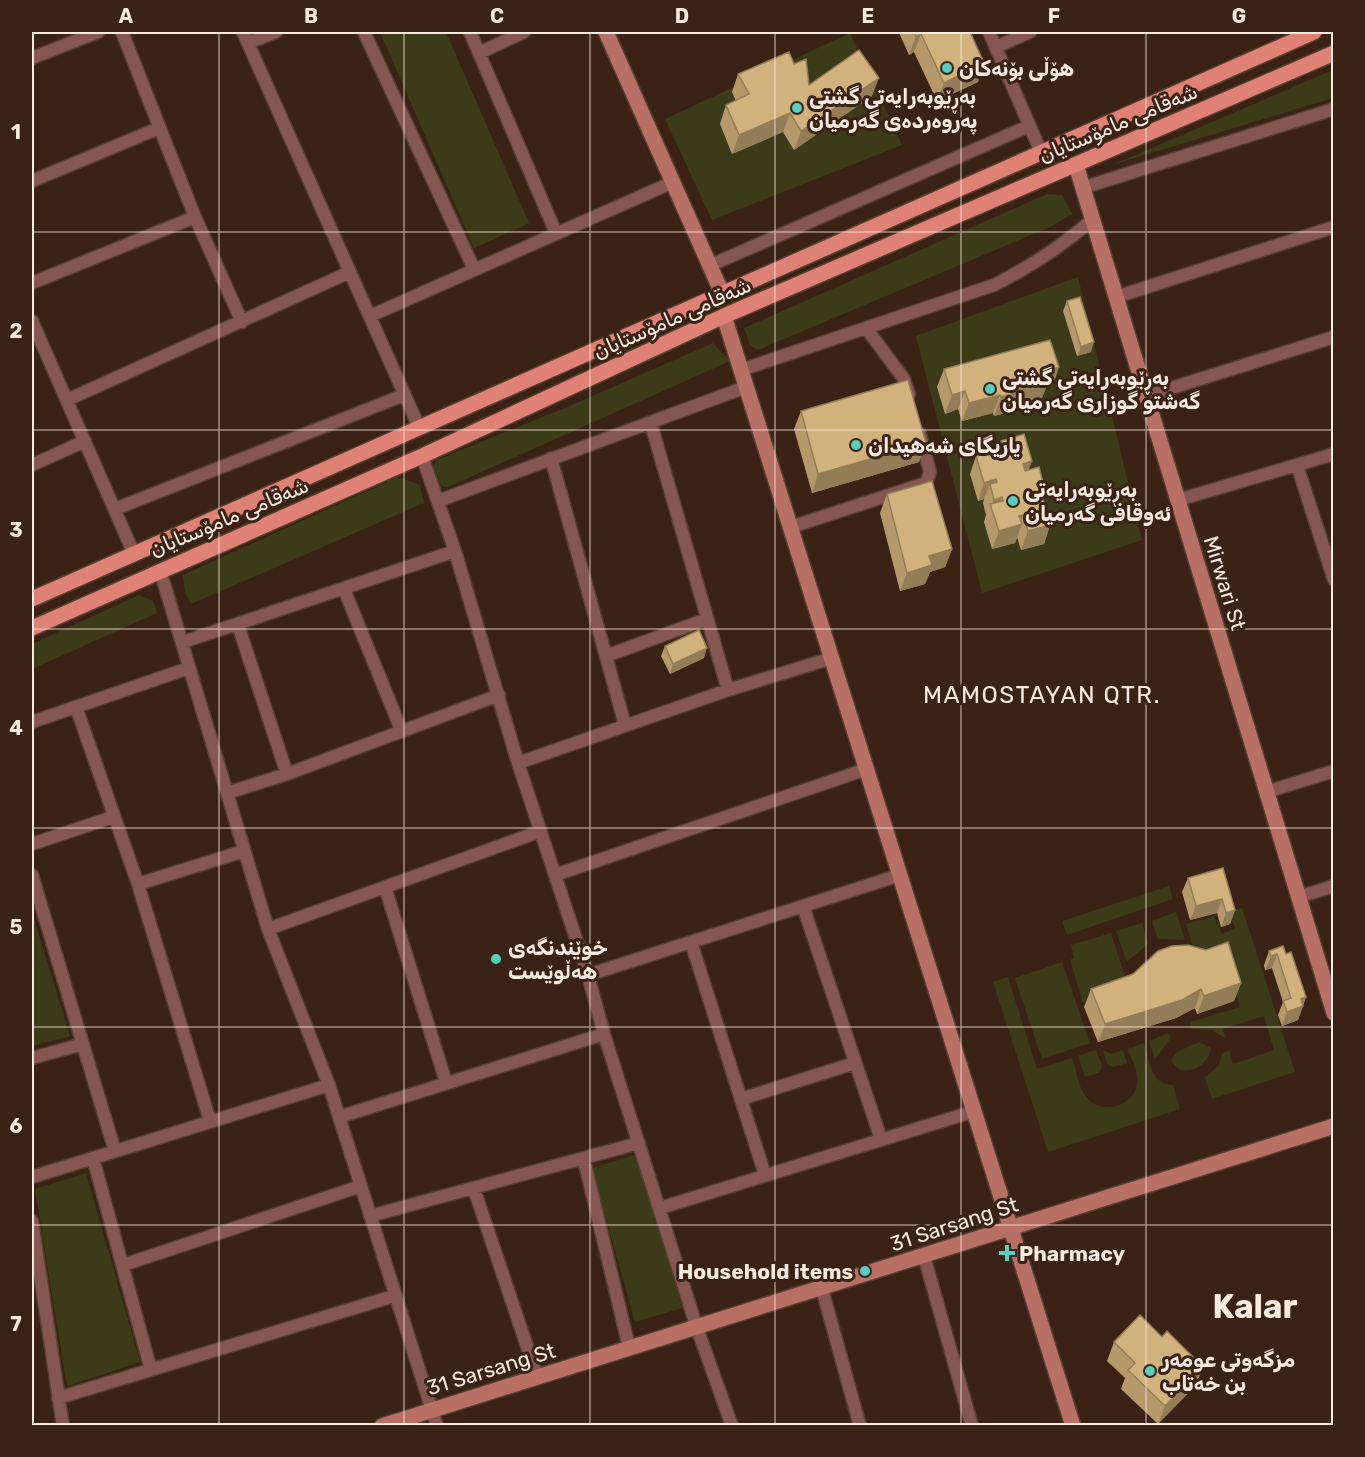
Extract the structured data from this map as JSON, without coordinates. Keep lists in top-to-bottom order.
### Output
{
  "streets": {
    "main road": ["شەقامی مامۆستایان"],
    "street": ["Mirwari St", "31 Sarsang St"]
  },
  "crossings": [
    ["شەقامی مامۆستایان", "Mirwari St"]
  ],
  "districts": ["MAMOSTAYAN QTR.", "Kalar"],
  "places": {
    "other": [
      "هۆڵی بۆنەکان",
      "بەڕێوبەرایەتی گشتی پەروەردەی گەرمیان",
      "بەڕێوبەرایەتی گشتی گەشتو گوزاری گەرمیان",
      "یاریگای شەهیدان",
      "بەڕێوبەرایەتی ئەوقافی گەرمیان",
      "خوێندنگەی هەڵوێست",
      "Household items",
      "مزگەوتی عومەر بن خەتاب"
    ],
    "health": ["Pharmacy"]
  },
  "grid": {
    "columns": [
      "A",
      "B",
      "C",
      "D",
      "E",
      "F",
      "G"
    ],
    "rows": [
      "1",
      "2",
      "3",
      "4",
      "5",
      "6",
      "7"
    ]
  }
}
